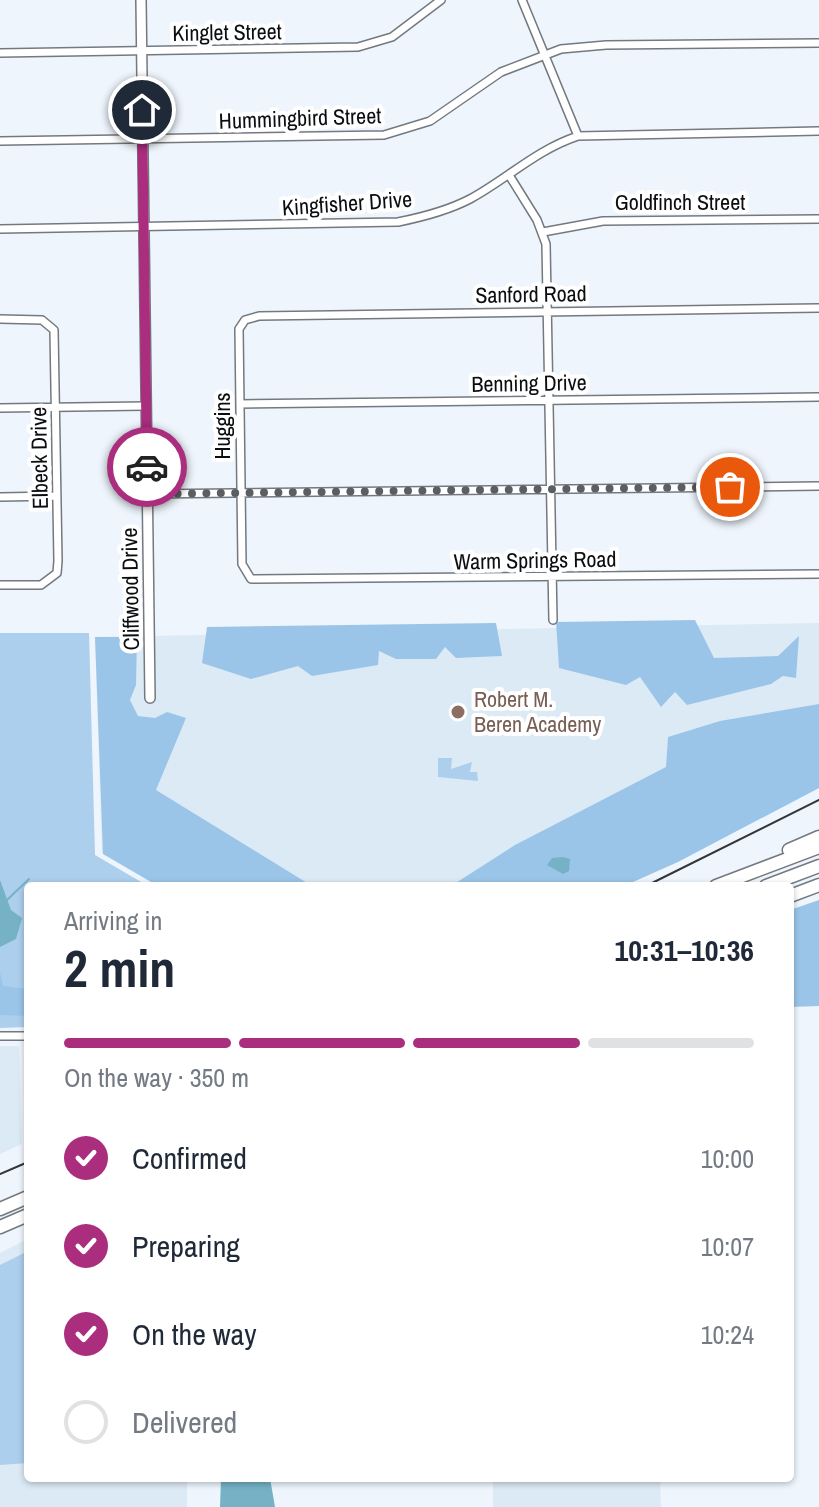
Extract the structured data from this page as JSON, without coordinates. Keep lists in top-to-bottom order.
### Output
{
  "streets": {
    "street": [
      "Kinglet Street",
      "Hummingbird Street",
      "Goldfinch Street",
      "Kingfisher Drive",
      "Sanford Road",
      "Benning Drive",
      "Huggins",
      "Elbeck Drive",
      "Warm Springs Road",
      "Cliffwood Drive"
    ]
  },
  "crossings": [
    ["Kinglet Street", "Cliffwood Drive"],
    ["Hummingbird Street", "Cliffwood Drive"],
    ["Kingfisher Drive", "Cliffwood Drive"],
    ["Sanford Road", "Huggins"],
    ["Benning Drive", "Huggins"],
    ["Huggins", "Warm Springs Road"]
  ],
  "places": ["Robert M. Beren Academy"],
  "page": {
    "heading": ["2 min", "Arriving in", "10:31–10:36"],
    "bar": "On the way · 350 m",
    "list": [
      ["Confirmed", "10:00"],
      ["Preparing", "10:07"],
      ["On the way", "10:24"],
      "Delivered"
    ]
  }
}
